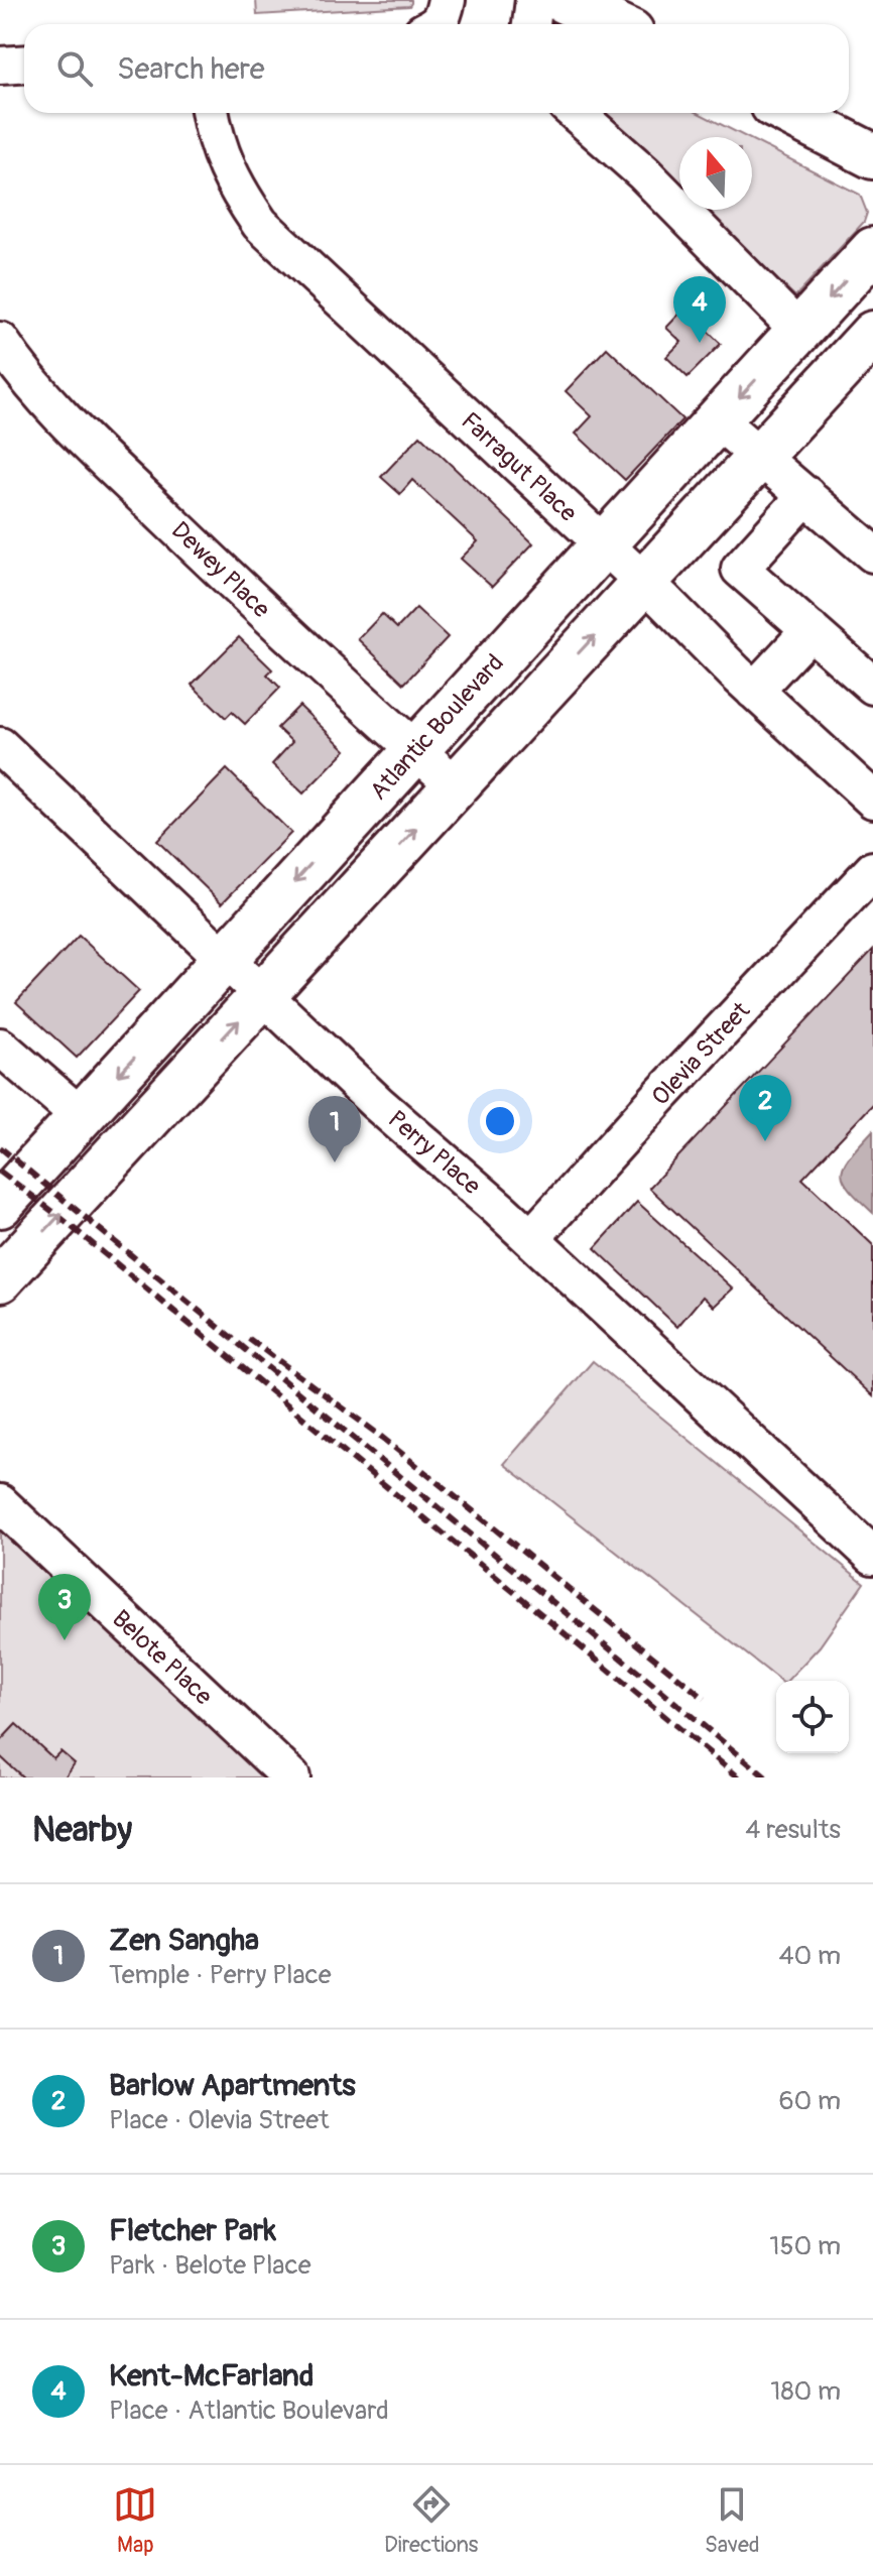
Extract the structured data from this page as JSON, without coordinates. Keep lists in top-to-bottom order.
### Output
{
  "streets": {
    "main road": ["Atlantic Boulevard"],
    "street": [
      "Farragut Place",
      "Dewey Place",
      "Olevia Street",
      "Perry Place",
      "Belote Place"
    ]
  },
  "crossings": [
    ["Farragut Place", "Atlantic Boulevard"],
    ["Dewey Place", "Atlantic Boulevard"],
    ["Atlantic Boulevard", "Perry Place"],
    ["Olevia Street", "Perry Place"]
  ],
  "north": "top",
  "page": {
    "search": "Search here",
    "pins": [
      "4",
      "2",
      "1",
      "3"
    ],
    "heading": ["Nearby", "4 results"],
    "list": [
      {
        "mark": "1",
        "name": "Zen Sangha",
        "note": "Temple · Perry Place",
        "value": "40 m"
      },
      {
        "mark": "2",
        "name": "Barlow Apartments",
        "note": "Place · Olevia Street",
        "value": "60 m"
      },
      {
        "mark": "3",
        "name": "Fletcher Park",
        "note": "Park · Belote Place",
        "value": "150 m"
      },
      {
        "mark": "4",
        "name": "Kent-McFarland",
        "note": "Place · Atlantic Boulevard",
        "value": "180 m"
      }
    ],
    "nav": ["Map", "Directions", "Saved"]
  }
}
